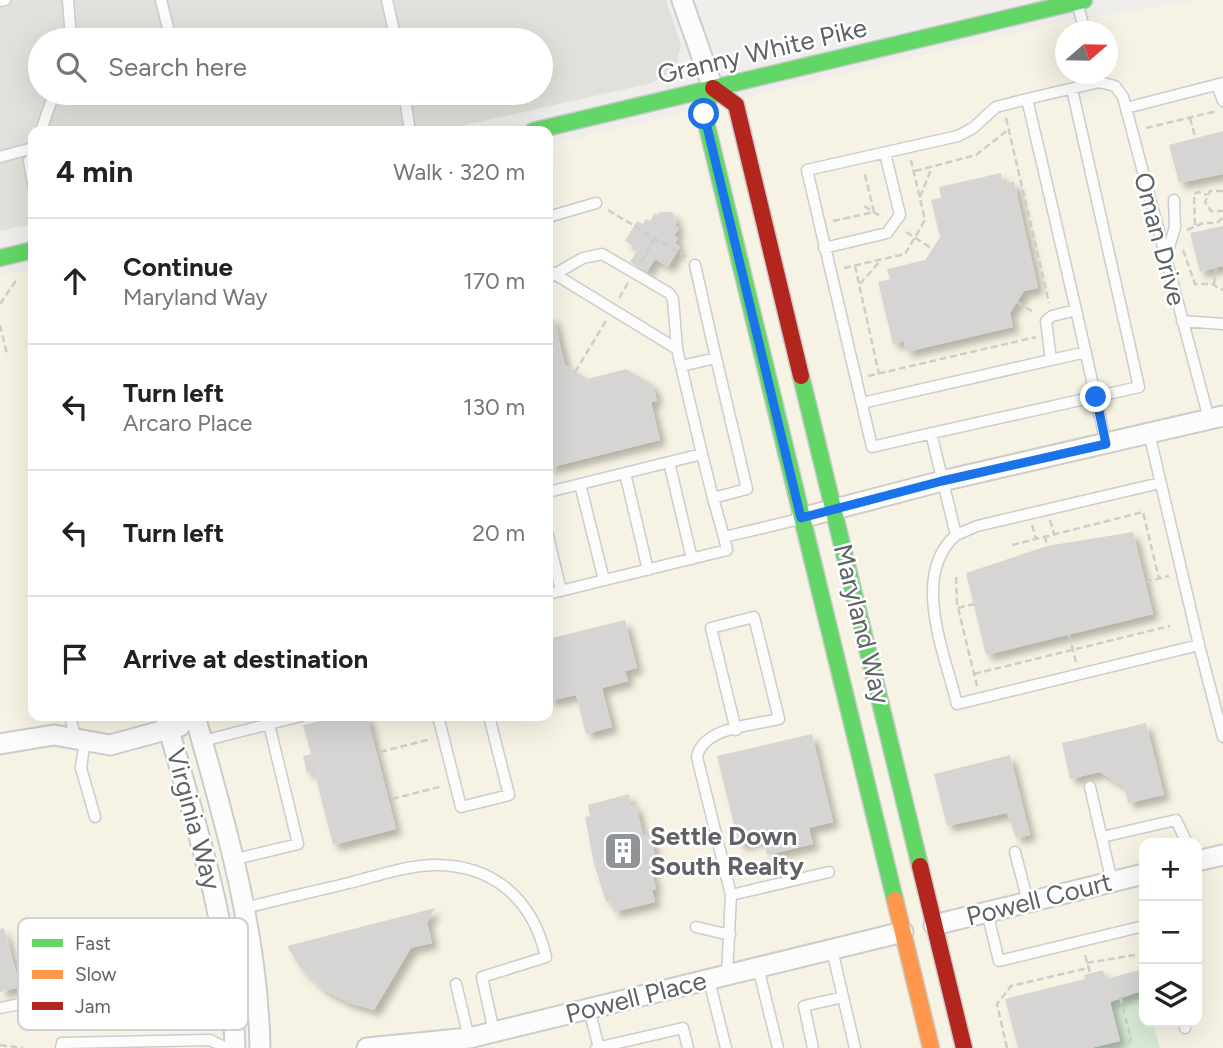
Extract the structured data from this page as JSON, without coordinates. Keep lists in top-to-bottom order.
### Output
{
  "streets": {
    "main road": ["Granny White Pike", "Maryland Way"],
    "street": ["Virginia Way", "Powell Court", "Powell Place"],
    "lane": ["Oman Drive"]
  },
  "crossings": [
    ["Granny White Pike", "Maryland Way"],
    ["Maryland Way", "Powell Court"],
    ["Maryland Way", "Powell Place"]
  ],
  "places": {
    "building": ["Settle Down South Realty"]
  },
  "legend": ["Fast", "Slow", "Jam"],
  "north": "right",
  "page": {
    "search": "Search here",
    "heading": ["4 min", "Walk · 320 m"],
    "list": [
      ["Continue", "Maryland Way", "170 m"],
      ["Turn left", "Arcaro Place", "130 m"],
      ["Turn left", "20 m"],
      "Arrive at destination"
    ],
    "map_buttons": ["+", "−"]
  }
}
